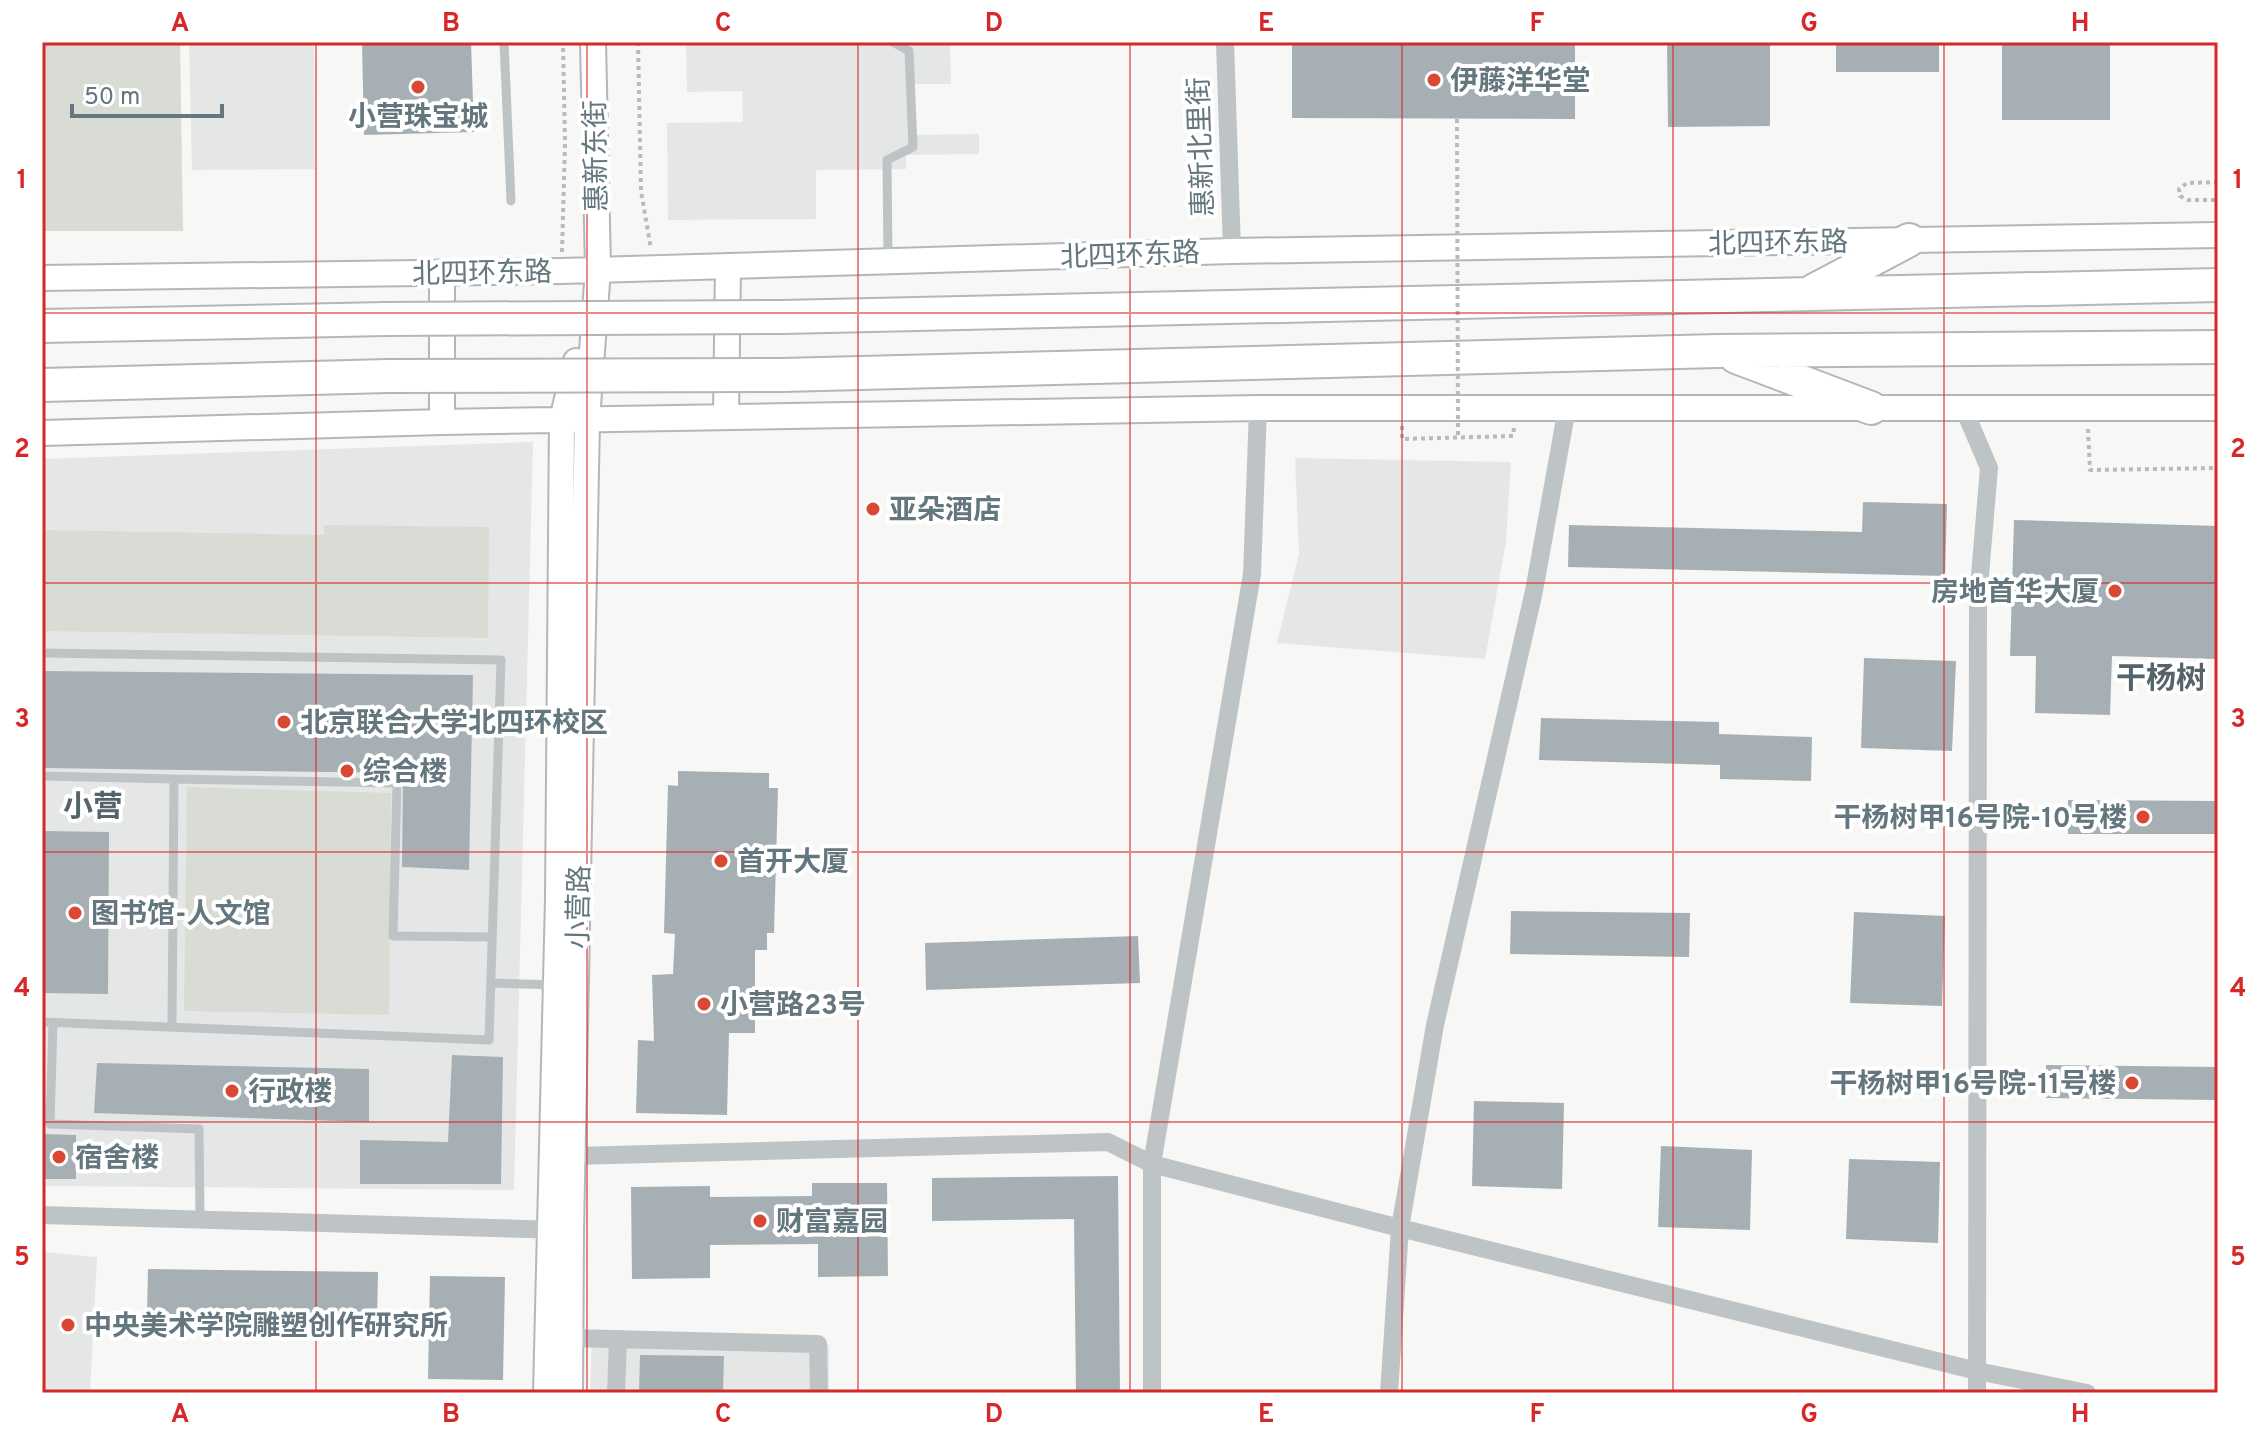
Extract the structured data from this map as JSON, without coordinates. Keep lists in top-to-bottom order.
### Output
{
  "streets": {
    "highway": ["北四环东路"],
    "street": ["惠新北里街", "惠新东街", "小营路"]
  },
  "crossings": [
    ["惠新北里街", "北四环东路"],
    ["惠新东街", "北四环东路"],
    ["惠新东街", "小营路"],
    ["北四环东路", "小营路"]
  ],
  "districts": ["干杨树", "小营"],
  "places": [
    "伊藤洋华堂",
    "小营珠宝城",
    "亚朵酒店",
    "房地首华大厦",
    "北京联合大学北四环校区",
    "综合楼",
    "干杨树甲16号院-10号楼",
    "首开大厦",
    "图书馆-人文馆",
    "小营路23号",
    "干杨树甲16号院-11号楼",
    "行政楼",
    "宿舍楼",
    "财富嘉园",
    "中央美术学院雕塑创作研究所"
  ],
  "scale_bar": "50 m",
  "grid": {
    "columns": [
      "A",
      "B",
      "C",
      "D",
      "E",
      "F",
      "G",
      "H"
    ],
    "rows": [
      "1",
      "2",
      "3",
      "4",
      "5"
    ]
  }
}
